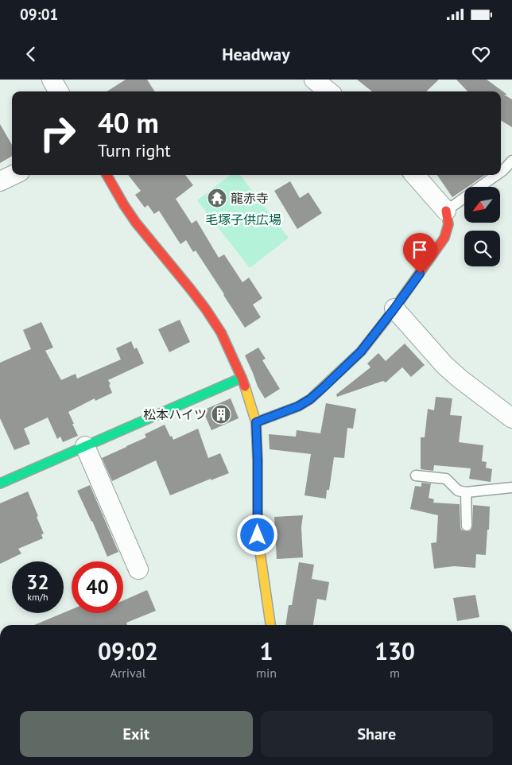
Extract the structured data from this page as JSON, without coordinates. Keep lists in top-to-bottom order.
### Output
{
  "parks": ["毛塚子供広場"],
  "places": {
    "temple": ["龍赤寺"],
    "building": ["松本ハイツ"]
  },
  "north": "bottom left",
  "page": {
    "status": "09:01",
    "header": "Headway",
    "turn": ["40 m", "Turn right"],
    "speed": "32 km/h",
    "limit": "40",
    "eta": [
      "09:02",
      "Arrival",
      "1",
      "min",
      "130",
      "m"
    ],
    "buttons": ["Exit", "Share"]
  }
}
